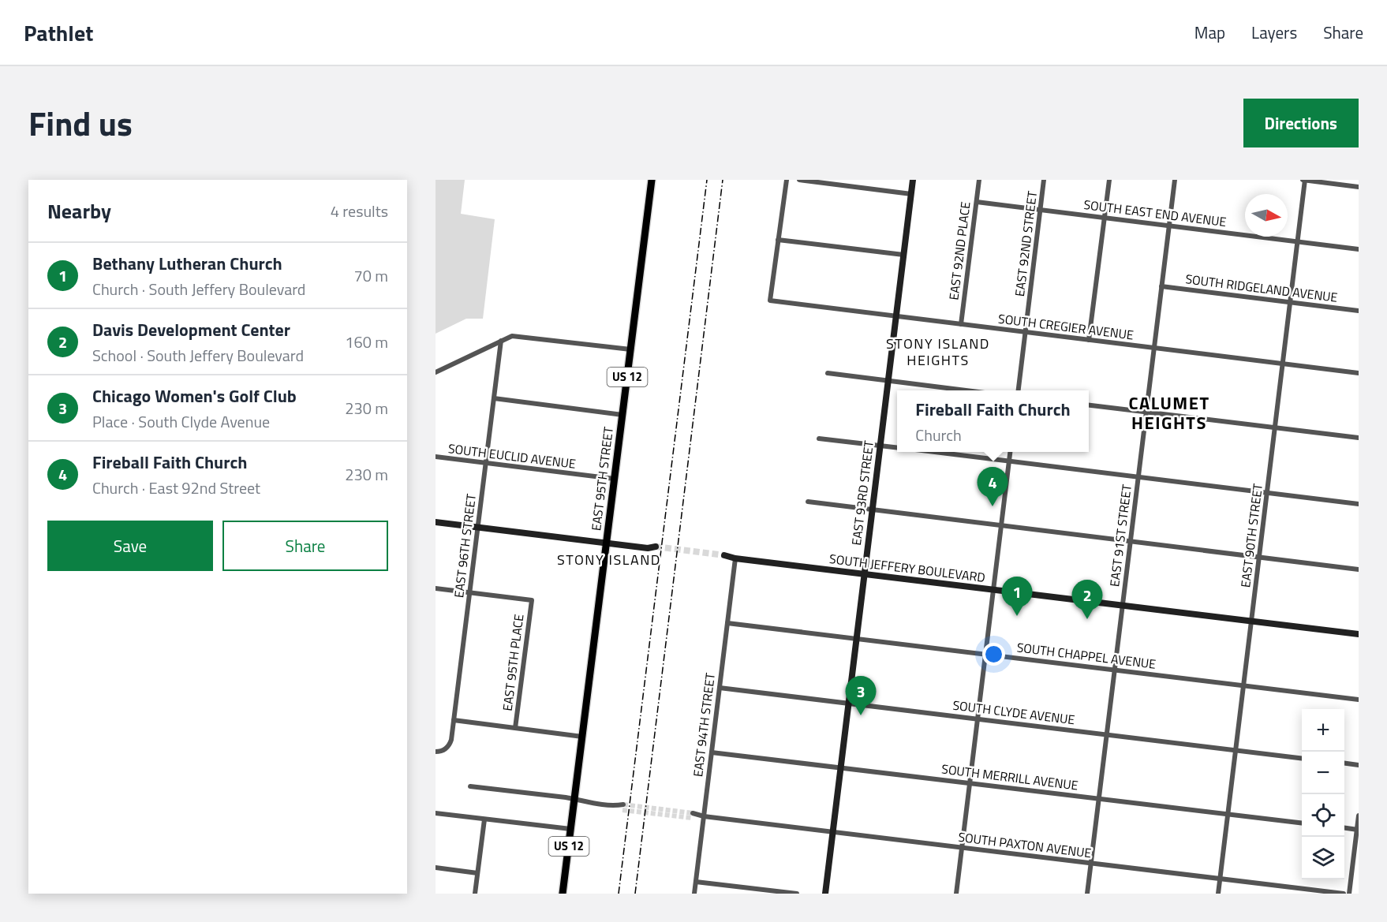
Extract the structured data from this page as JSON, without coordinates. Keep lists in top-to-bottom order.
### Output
{
  "streets": {
    "main road": [
      "US 12",
      "EAST 95TH STREET",
      "EAST 93RD STREET",
      "SOUTH JEFFERY BOULEVARD"
    ],
    "street": [
      "SOUTH EAST END AVENUE",
      "EAST 92ND STREET",
      "EAST 92ND PLACE",
      "SOUTH RIDGELAND AVENUE",
      "SOUTH CREGIER AVENUE",
      "SOUTH EUCLID AVENUE",
      "EAST 91ST STREET",
      "EAST 90TH STREET",
      "EAST 96TH STREET",
      "SOUTH CHAPPEL AVENUE",
      "EAST 95TH PLACE",
      "SOUTH CLYDE AVENUE",
      "EAST 94TH STREET",
      "SOUTH MERRILL AVENUE",
      "SOUTH PAXTON AVENUE"
    ]
  },
  "crossings": [
    ["SOUTH EAST END AVENUE", "EAST 92ND STREET"],
    ["SOUTH EAST END AVENUE", "EAST 92ND PLACE"],
    ["SOUTH EAST END AVENUE", "EAST 91ST STREET"],
    ["SOUTH EAST END AVENUE", "EAST 90TH STREET"],
    ["EAST 92ND STREET", "SOUTH CREGIER AVENUE"],
    ["EAST 92ND PLACE", "SOUTH CREGIER AVENUE"],
    ["SOUTH RIDGELAND AVENUE", "EAST 91ST STREET"],
    ["SOUTH RIDGELAND AVENUE", "EAST 90TH STREET"],
    ["SOUTH CREGIER AVENUE", "EAST 93RD STREET"],
    ["SOUTH CREGIER AVENUE", "EAST 91ST STREET"],
    ["SOUTH CREGIER AVENUE", "EAST 90TH STREET"],
    ["SOUTH EUCLID AVENUE", "EAST 95TH STREET"],
    ["SOUTH EUCLID AVENUE", "EAST 96TH STREET"],
    ["EAST 93RD STREET", "SOUTH JEFFERY BOULEVARD"],
    ["EAST 93RD STREET", "SOUTH CHAPPEL AVENUE"],
    ["EAST 93RD STREET", "SOUTH CLYDE AVENUE"],
    ["EAST 93RD STREET", "SOUTH MERRILL AVENUE"],
    ["EAST 93RD STREET", "SOUTH PAXTON AVENUE"],
    ["EAST 91ST STREET", "SOUTH JEFFERY BOULEVARD"],
    ["EAST 91ST STREET", "SOUTH CHAPPEL AVENUE"],
    ["EAST 91ST STREET", "SOUTH CLYDE AVENUE"],
    ["EAST 91ST STREET", "SOUTH MERRILL AVENUE"],
    ["EAST 91ST STREET", "SOUTH PAXTON AVENUE"],
    ["EAST 90TH STREET", "SOUTH JEFFERY BOULEVARD"],
    ["EAST 90TH STREET", "SOUTH CHAPPEL AVENUE"],
    ["EAST 90TH STREET", "SOUTH CLYDE AVENUE"],
    ["EAST 90TH STREET", "SOUTH MERRILL AVENUE"],
    ["EAST 90TH STREET", "SOUTH PAXTON AVENUE"],
    ["EAST 96TH STREET", "EAST 95TH PLACE"],
    ["SOUTH JEFFERY BOULEVARD", "EAST 94TH STREET"],
    ["SOUTH CHAPPEL AVENUE", "EAST 94TH STREET"],
    ["SOUTH CLYDE AVENUE", "EAST 94TH STREET"],
    ["EAST 94TH STREET", "SOUTH MERRILL AVENUE"],
    ["EAST 94TH STREET", "SOUTH PAXTON AVENUE"]
  ],
  "districts": ["STONY ISLAND HEIGHTS", "CALUMET HEIGHTS", "STONY ISLAND"],
  "north": "right",
  "page": {
    "header": "Pathlet",
    "nav": ["Map", "Layers", "Share"],
    "title": "Find us",
    "buttons": [
      "Directions",
      ["Save", "Share"]
    ],
    "heading": ["Nearby", "4 results"],
    "list": [
      {
        "mark": "1",
        "name": "Bethany Lutheran Church",
        "note": "Church · South Jeffery Boulevard",
        "value": "70 m"
      },
      {
        "mark": "2",
        "name": "Davis Development Center",
        "note": "School · South Jeffery Boulevard",
        "value": "160 m"
      },
      {
        "mark": "3",
        "name": "Chicago Women's Golf Club",
        "note": "Place · South Clyde Avenue",
        "value": "230 m"
      },
      {
        "mark": "4",
        "name": "Fireball Faith Church",
        "note": "Church · East 92nd Street",
        "value": "230 m"
      }
    ],
    "popup": ["Fireball Faith Church", "Church"],
    "pins": [
      "4",
      "1",
      "2",
      "3"
    ],
    "map_buttons": ["+", "−"]
  }
}
